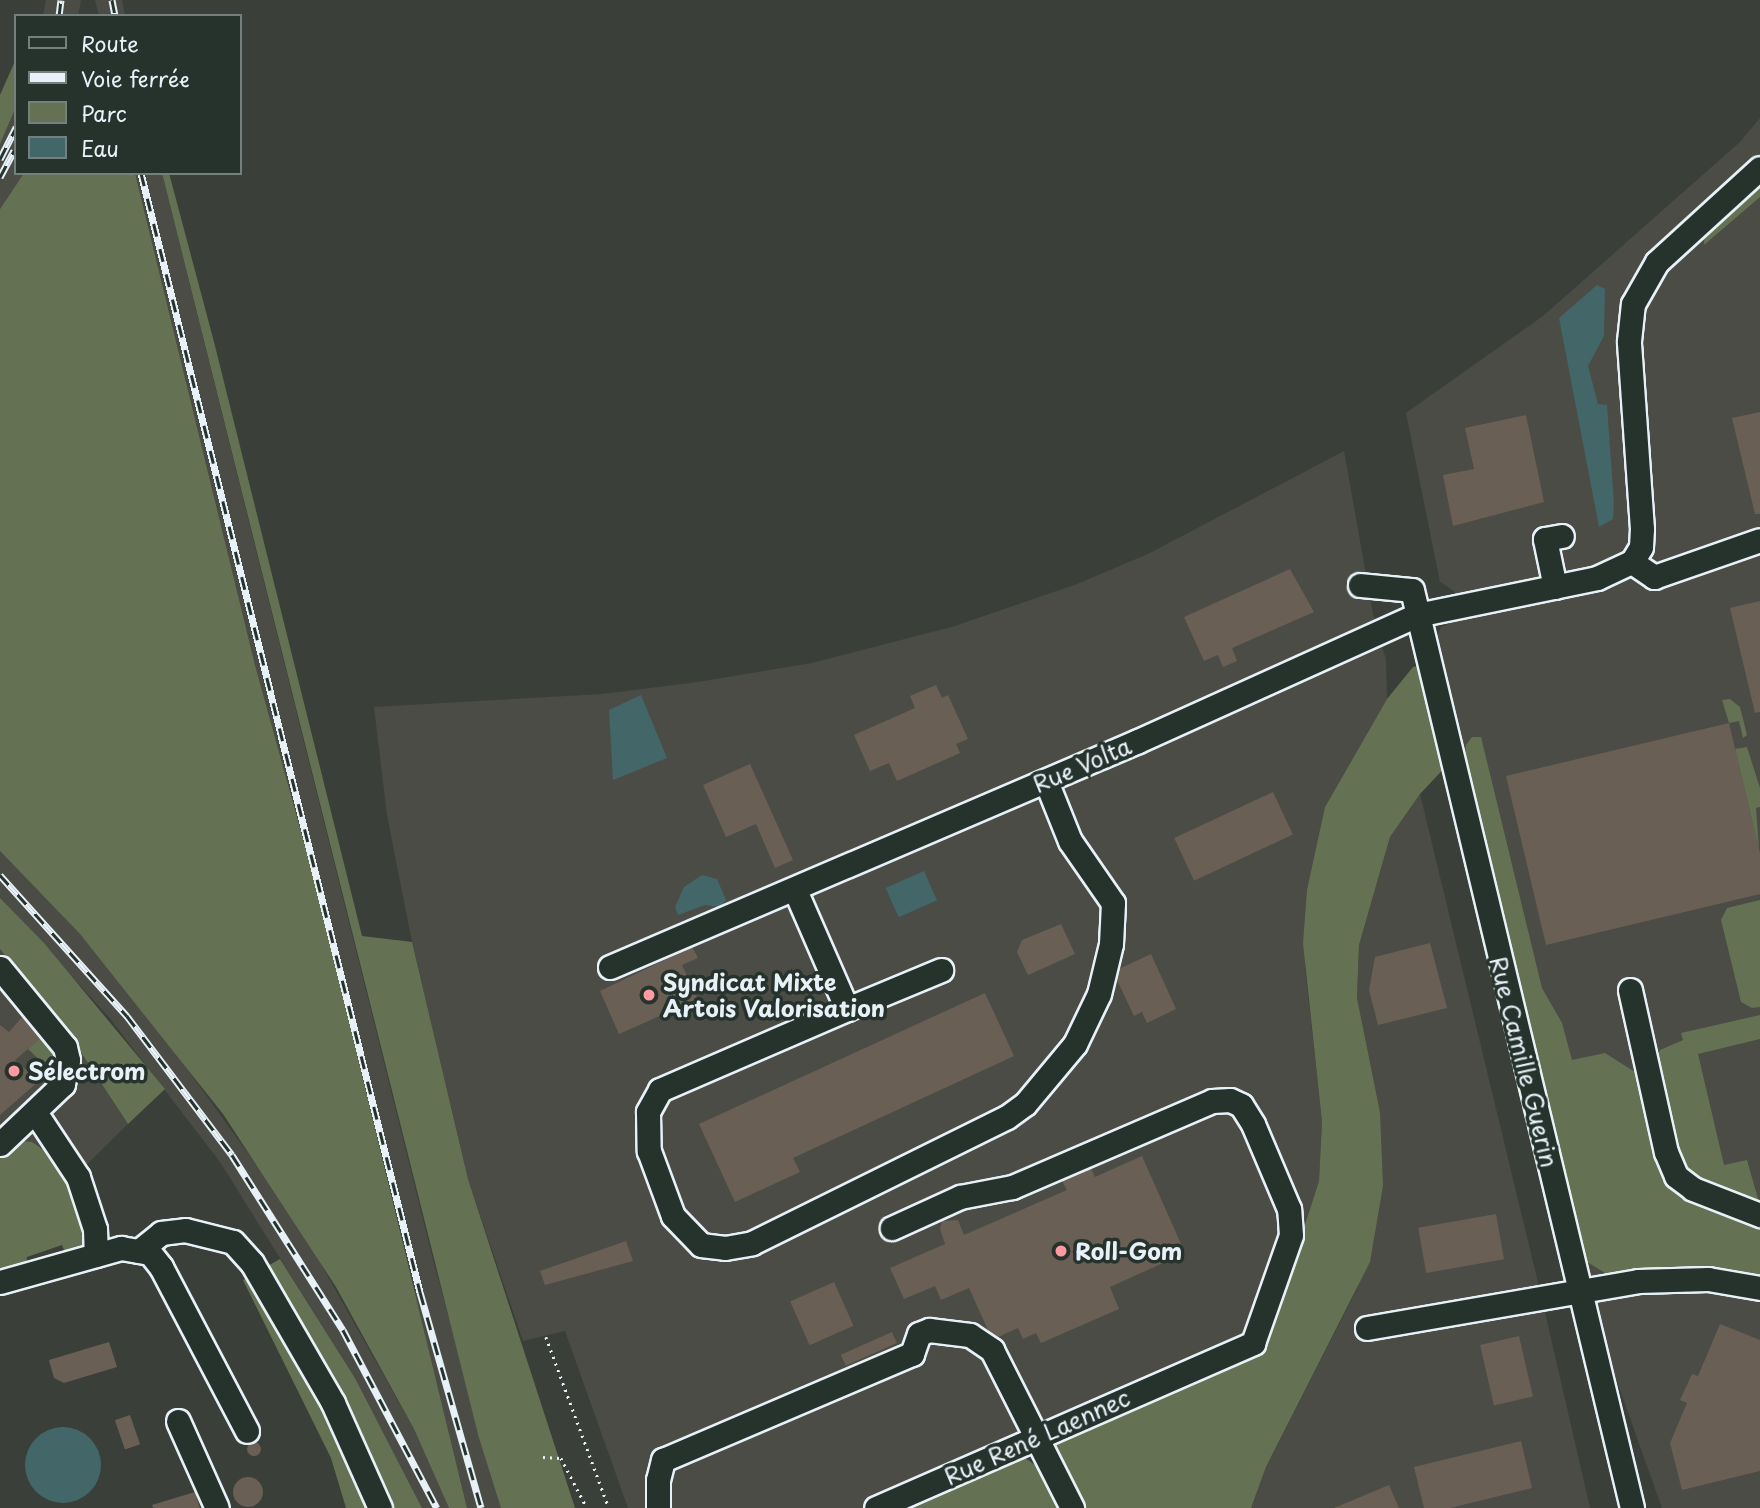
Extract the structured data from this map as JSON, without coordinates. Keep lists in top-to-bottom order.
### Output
{
  "streets": {
    "street": ["Rue Volta", "Rue Camille Guerin", "Rue René Laennec"]
  },
  "crossings": [
    ["Rue Volta", "Rue Camille Guerin"]
  ],
  "places": ["Syndicat Mixte Artois Valorisation", "Sélectrom", "Roll-Gom"],
  "legend": [
    "Route",
    "Voie ferrée",
    "Parc",
    "Eau"
  ]
}
